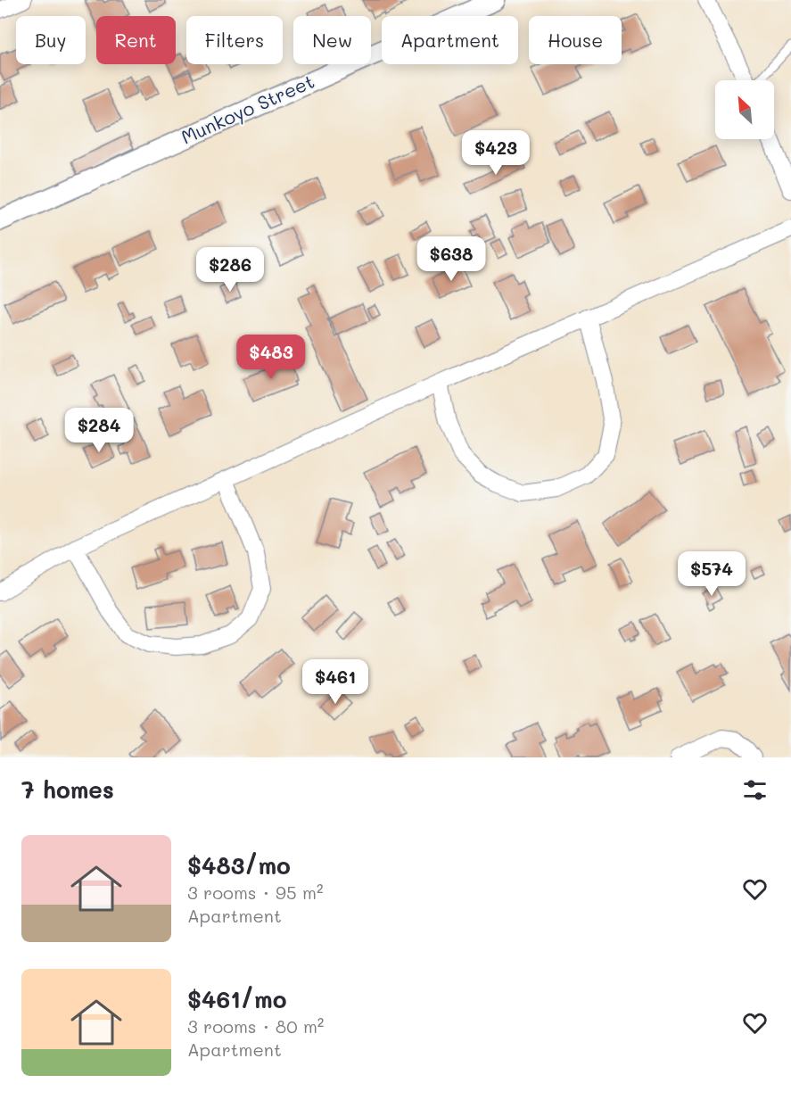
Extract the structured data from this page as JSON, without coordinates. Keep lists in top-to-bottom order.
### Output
{
  "streets": {
    "street": ["Munkoyo Street"]
  },
  "north": "top left",
  "page": {
    "chip": [
      "Buy",
      "Rent",
      "Filters",
      "New",
      "Apartment",
      "House"
    ],
    "price": [
      "$423",
      "$638",
      "$286",
      "$483",
      "$284",
      "$574",
      "$461"
    ],
    "heading": "7 homes",
    "list": [
      {
        "name": "$483/mo",
        "note": "3 rooms · 95 m² · Apartment"
      },
      {
        "name": "$461/mo",
        "note": "3 rooms · 80 m² · Apartment"
      }
    ]
  }
}
